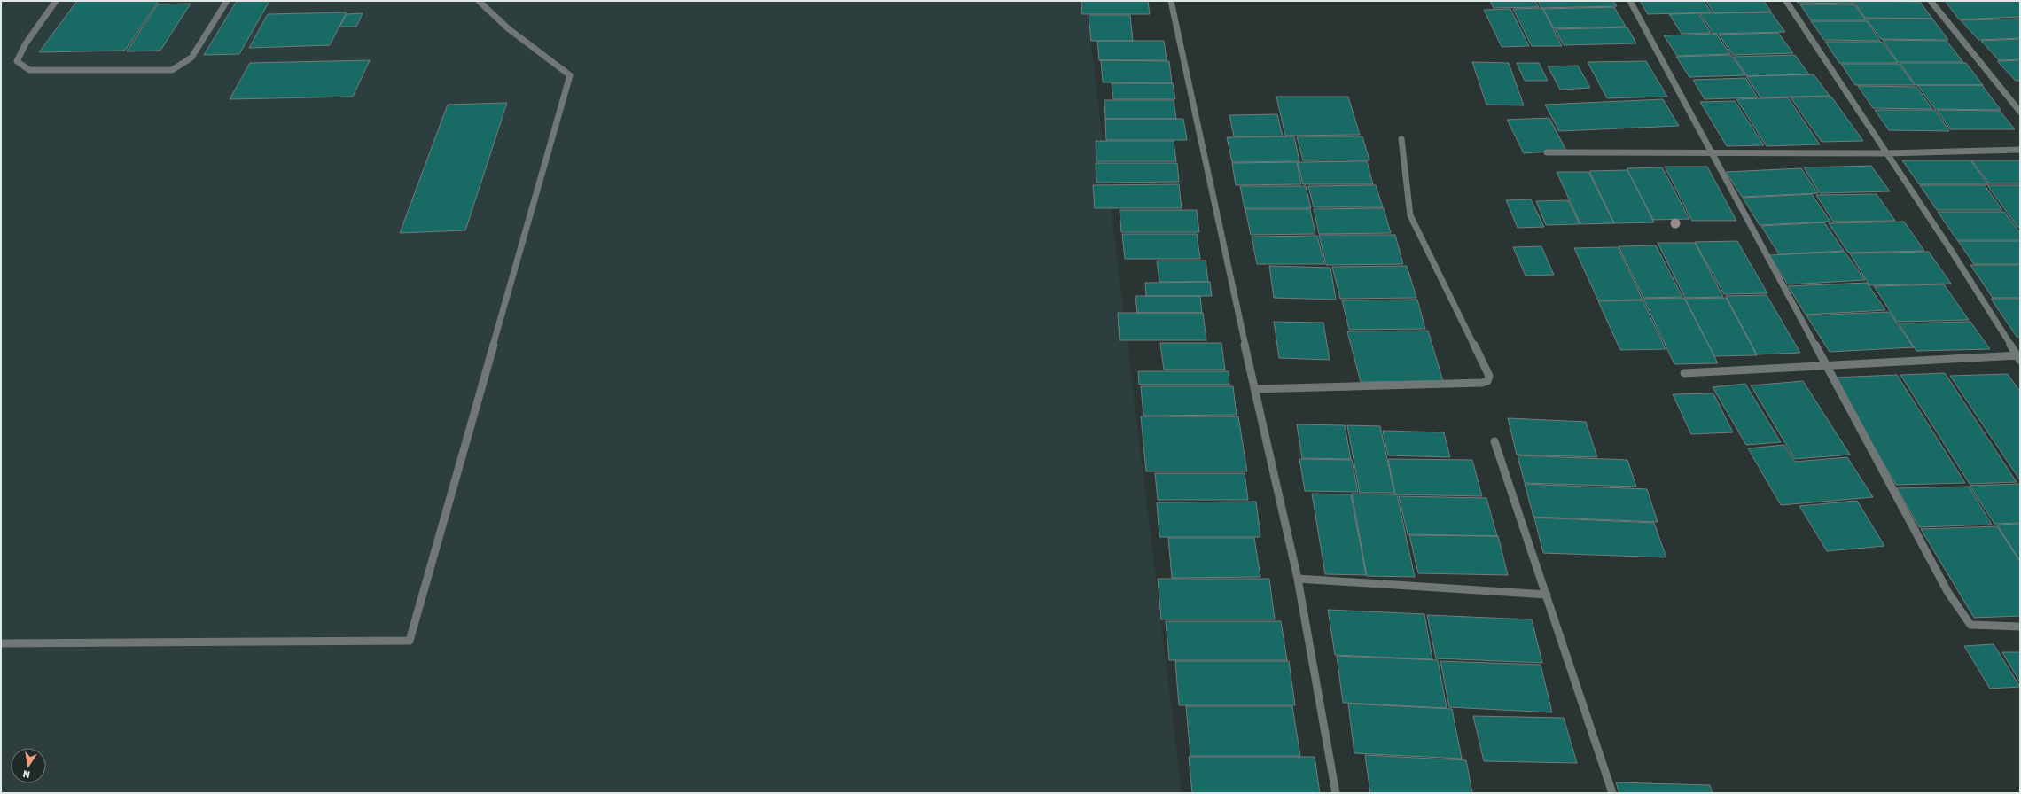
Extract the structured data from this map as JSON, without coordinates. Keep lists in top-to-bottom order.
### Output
{
  "north": "bottom"
}
